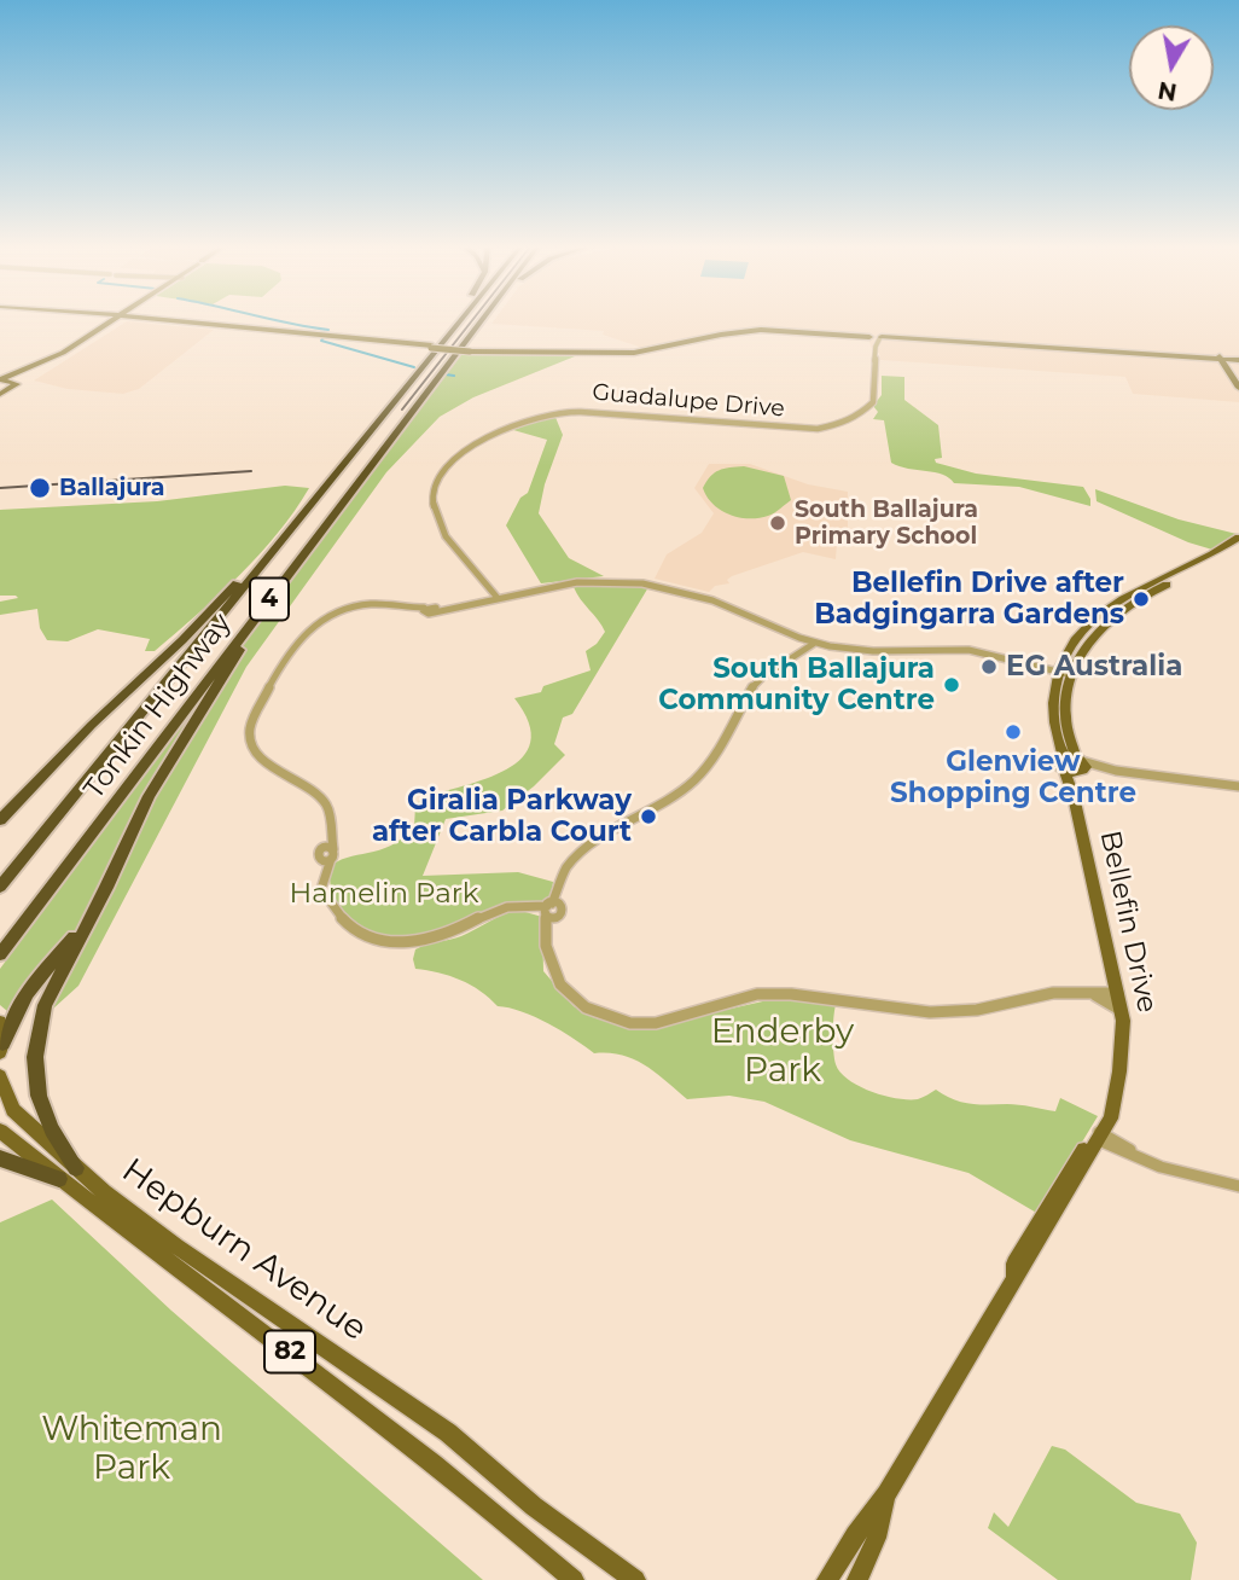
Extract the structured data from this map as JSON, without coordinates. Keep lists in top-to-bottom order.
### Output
{
  "streets": {
    "highway": ["4", "Tonkin Highway"],
    "main road": ["Bellefin Drive", "Hepburn Avenue", "82"],
    "street": ["Guadalupe Drive"]
  },
  "parks": ["Hamelin Park", "Enderby Park", "Whiteman Park"],
  "places": [
    "Ballajura",
    "South Ballajura Primary School",
    "Bellefin Drive after Badgingarra Gardens",
    "EG Australia",
    "South Ballajura Community Centre",
    "Glenview Shopping Centre",
    "Giralia Parkway after Carbla Court"
  ],
  "north": "bottom"
}
